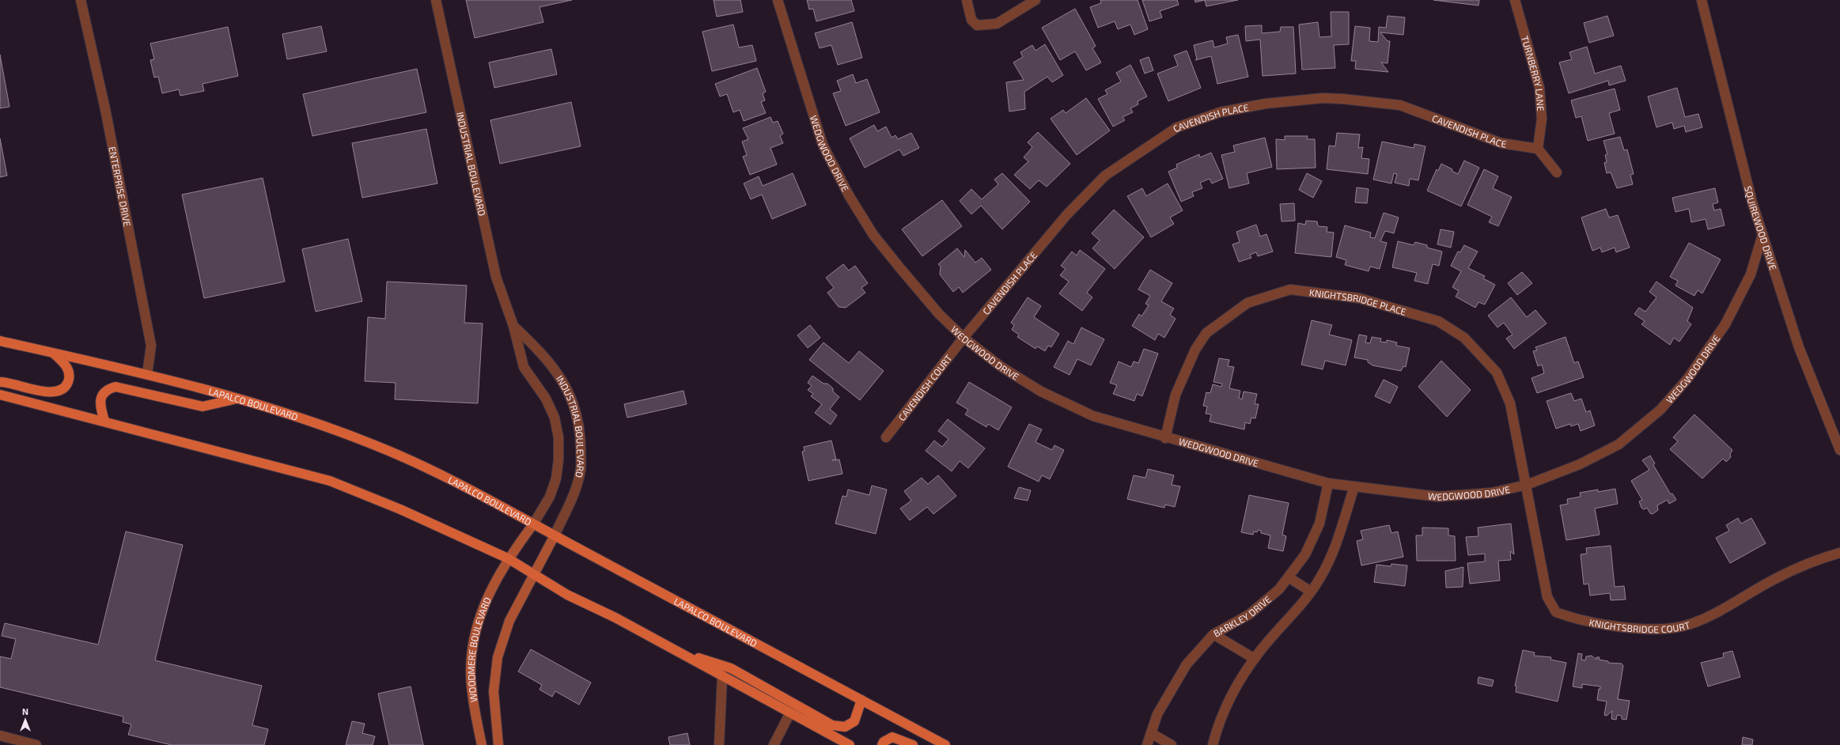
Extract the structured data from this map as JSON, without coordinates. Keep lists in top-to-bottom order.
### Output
{
  "streets": {
    "main road": ["LAPALCO BOULEVARD"],
    "street": [
      "TURNBERRY LANE",
      "CAVENDISH PLACE",
      "WEDGWOOD DRIVE",
      "INDUSTRIAL BOULEVARD",
      "ENTERPRISE DRIVE",
      "SQUIREWOOD DRIVE",
      "KNIGHTSBRIDGE PLACE",
      "CAVENDISH COURT",
      "BARKLEY DRIVE",
      "KNIGHTSBRIDGE COURT",
      "WOODMERE BOULEVARD"
    ]
  },
  "crossings": [
    ["TURNBERRY LANE", "CAVENDISH PLACE"],
    ["CAVENDISH PLACE", "WEDGWOOD DRIVE"],
    ["CAVENDISH PLACE", "CAVENDISH COURT"],
    ["WEDGWOOD DRIVE", "SQUIREWOOD DRIVE"],
    ["WEDGWOOD DRIVE", "KNIGHTSBRIDGE PLACE"],
    ["WEDGWOOD DRIVE", "CAVENDISH COURT"],
    ["WEDGWOOD DRIVE", "BARKLEY DRIVE"],
    ["WEDGWOOD DRIVE", "KNIGHTSBRIDGE COURT"],
    ["INDUSTRIAL BOULEVARD", "LAPALCO BOULEVARD"],
    ["INDUSTRIAL BOULEVARD", "WOODMERE BOULEVARD"],
    ["ENTERPRISE DRIVE", "LAPALCO BOULEVARD"],
    ["KNIGHTSBRIDGE PLACE", "KNIGHTSBRIDGE COURT"]
  ],
  "north": "top"
}
